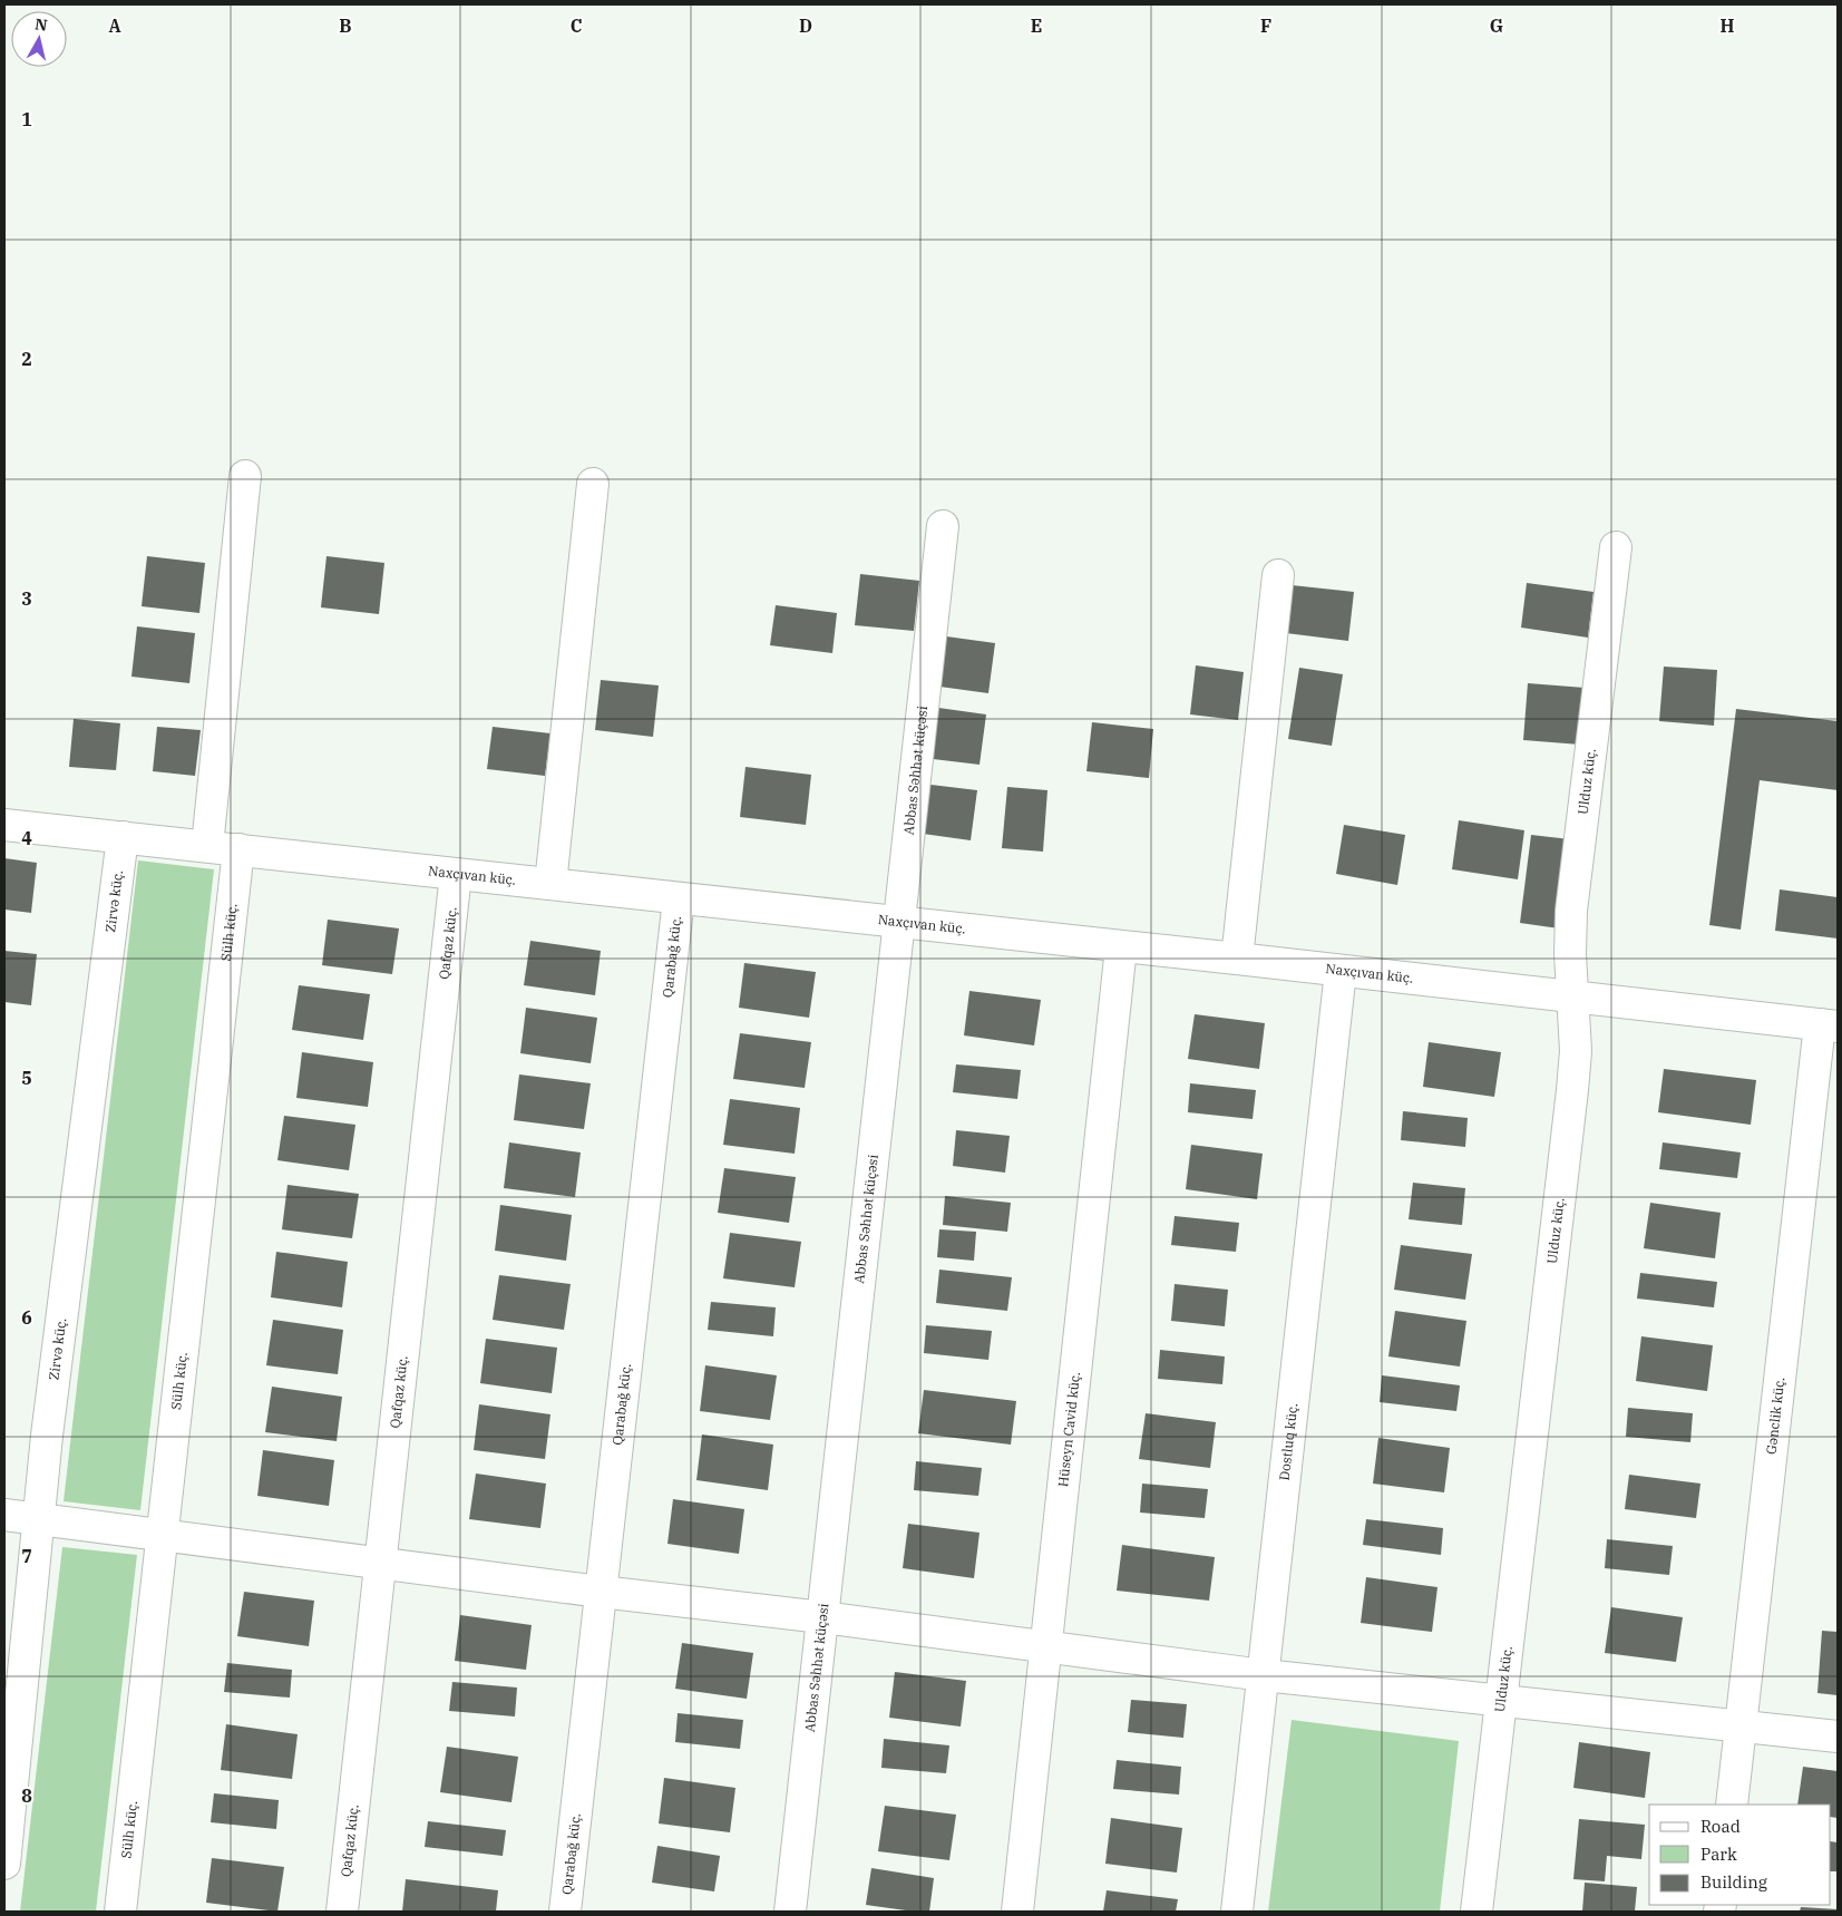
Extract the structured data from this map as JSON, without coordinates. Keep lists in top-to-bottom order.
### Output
{
  "streets": {
    "street": [
      "Abbas Səhhət küçəsi",
      "Ulduz küç.",
      "Naxçıvan küç.",
      "Zirvə küç.",
      "Sülh küç.",
      "Qafqaz küç.",
      "Qarabağ küç.",
      "Gənclik küç.",
      "Hüseyn Cavid küç.",
      "Dostluq küç."
    ]
  },
  "crossings": [
    ["Abbas Səhhət küçəsi", "Naxçıvan küç."],
    ["Ulduz küç.", "Naxçıvan küç."],
    ["Naxçıvan küç.", "Zirvə küç."],
    ["Naxçıvan küç.", "Sülh küç."],
    ["Naxçıvan küç.", "Qafqaz küç."],
    ["Naxçıvan küç.", "Qarabağ küç."],
    ["Naxçıvan küç.", "Gənclik küç."],
    ["Naxçıvan küç.", "Hüseyn Cavid küç."],
    ["Naxçıvan küç.", "Dostluq küç."]
  ],
  "legend": ["Road", "Park", "Building"],
  "north": "top",
  "grid": {
    "columns": [
      "A",
      "B",
      "C",
      "D",
      "E",
      "F",
      "G",
      "H"
    ],
    "rows": [
      "1",
      "2",
      "3",
      "4",
      "5",
      "6",
      "7",
      "8"
    ]
  }
}
